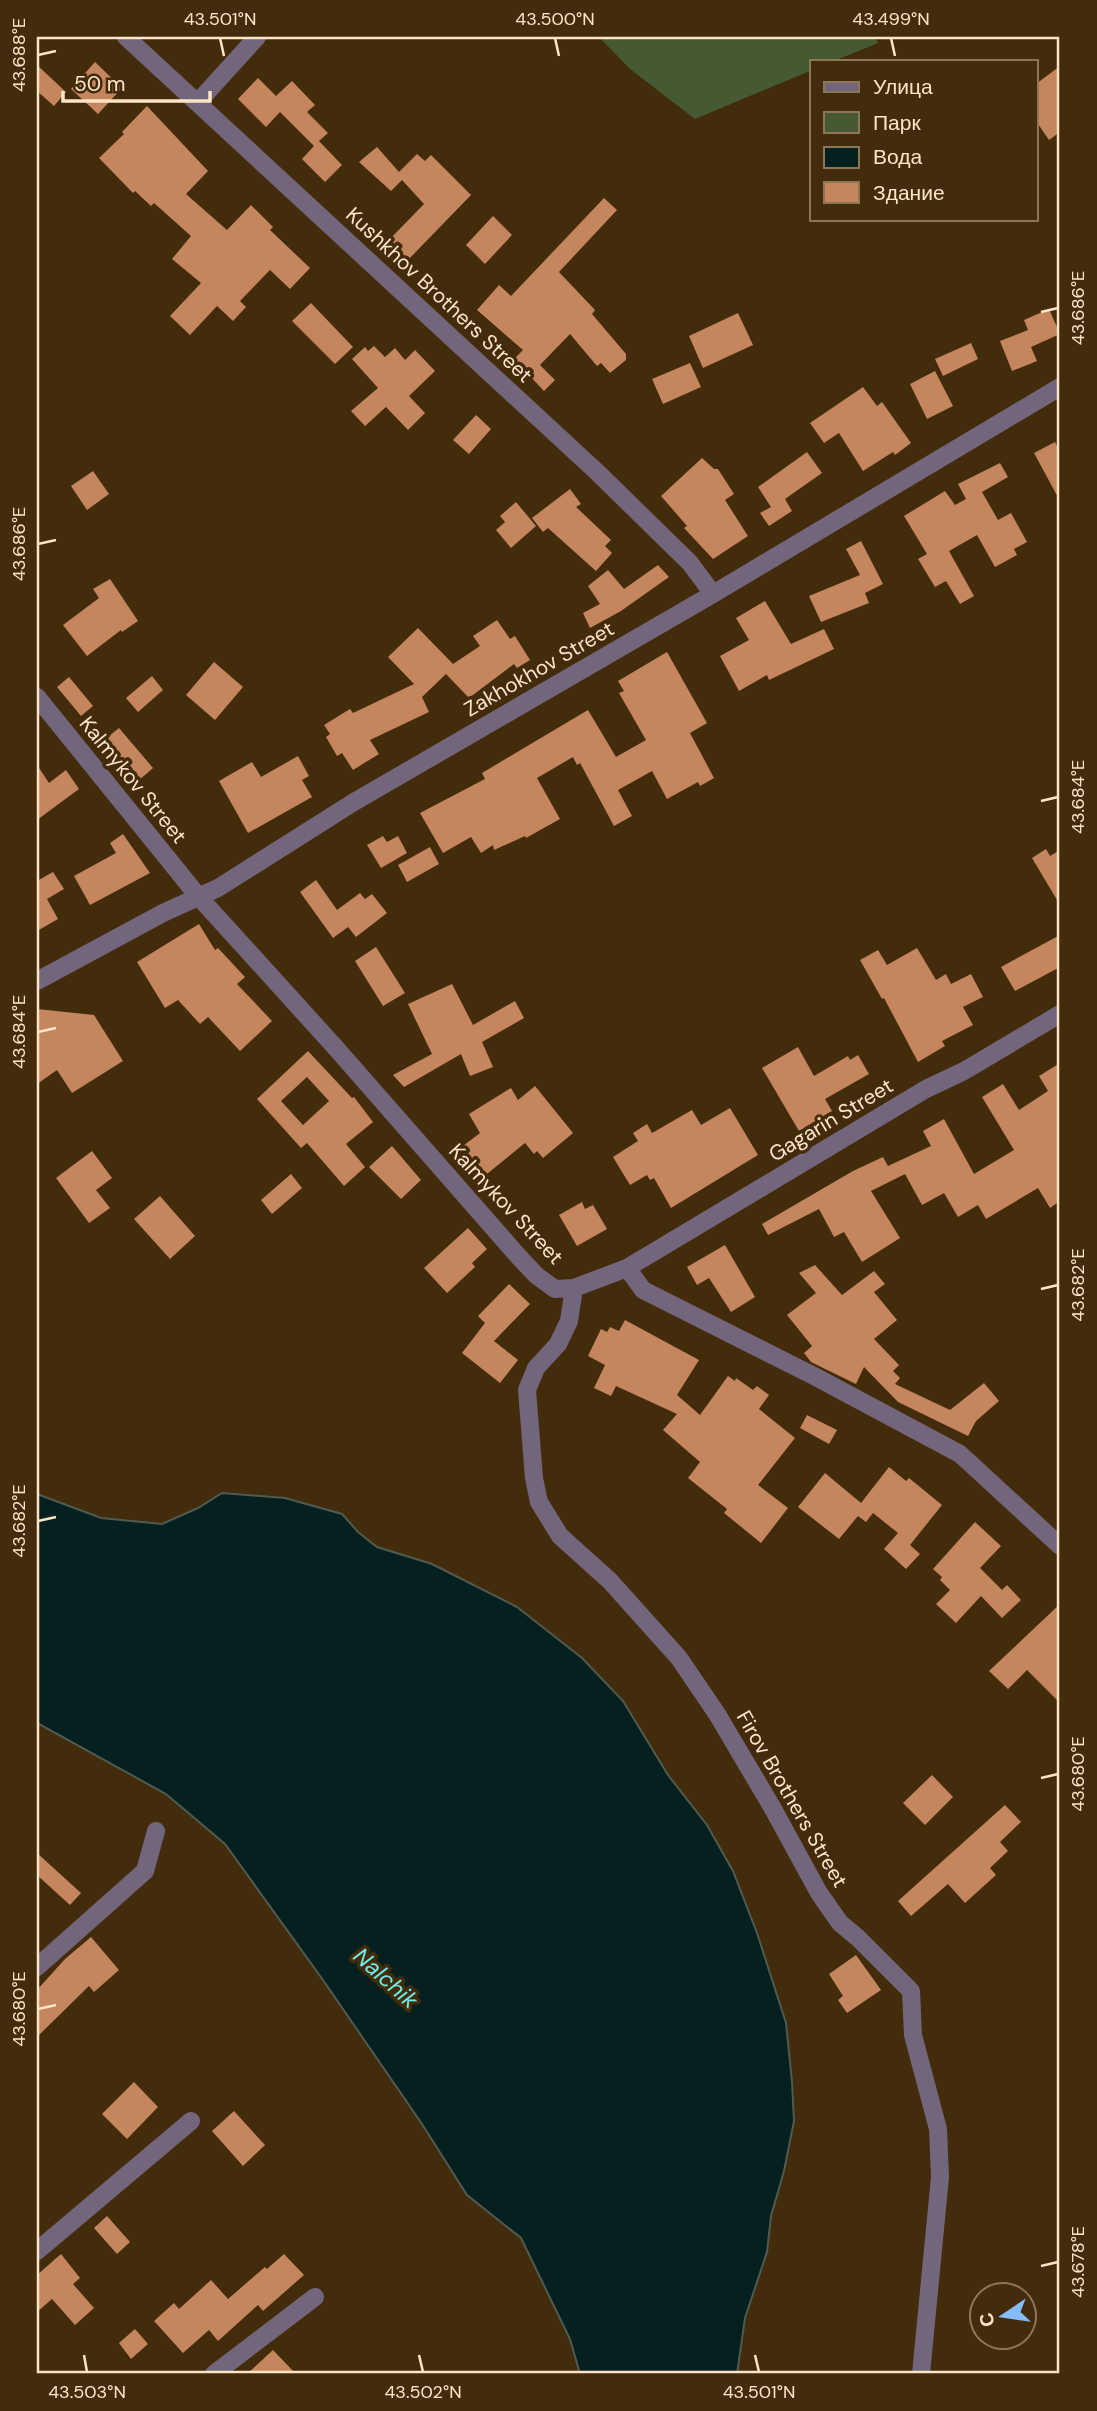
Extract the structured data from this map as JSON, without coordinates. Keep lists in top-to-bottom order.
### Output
{
  "streets": {
    "street": [
      "Kushkhov Brothers Street",
      "Zakhokhov Street",
      "Kalmykov Street",
      "Gagarin Street",
      "Firov Brothers Street"
    ]
  },
  "crossings": [
    ["Kushkhov Brothers Street", "Zakhokhov Street"],
    ["Zakhokhov Street", "Kalmykov Street"],
    ["Kalmykov Street", "Gagarin Street"],
    ["Kalmykov Street", "Firov Brothers Street"]
  ],
  "water": ["Nalchik"],
  "legend": [
    "Улица",
    "Парк",
    "Вода",
    "Здание"
  ],
  "scale_bar": "50 m",
  "north": "left",
  "coordinates": [
    "43.501°N",
    "43.500°N",
    "43.499°N",
    "43.688°E",
    "43.686°E",
    "43.684°E",
    "43.682°E",
    "43.680°E",
    "43.678°E",
    "43.503°N",
    "43.502°N"
  ]
}
